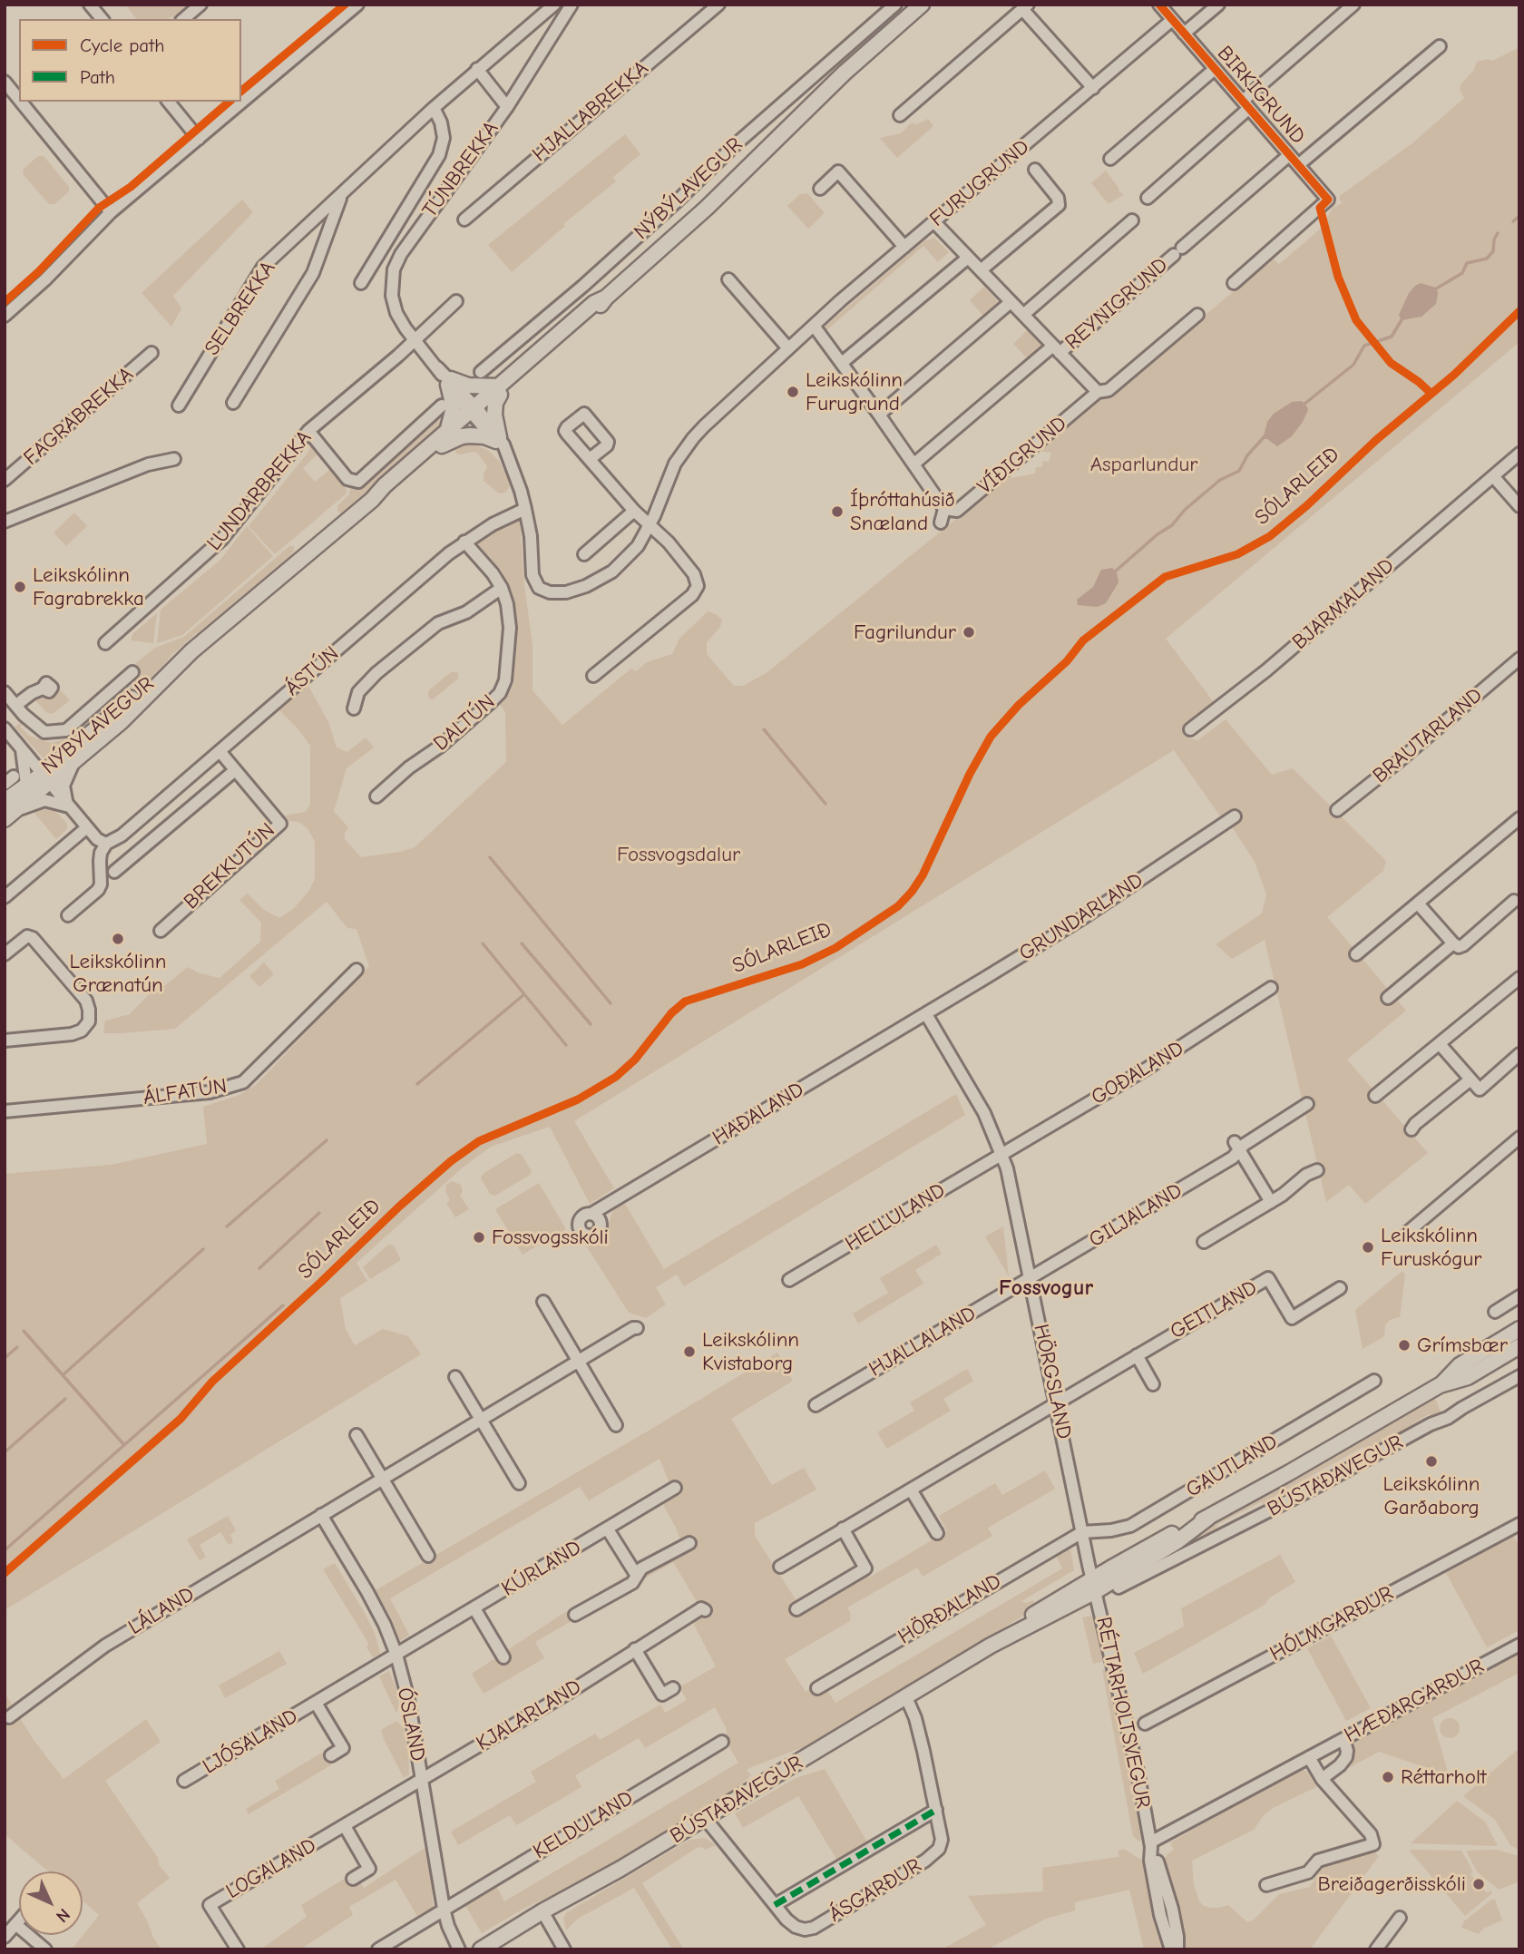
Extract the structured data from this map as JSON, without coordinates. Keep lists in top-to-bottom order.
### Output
{
  "streets": {
    "main road": ["NÝBÝLAVEGUR", "BÚSTAÐAVEGUR"],
    "street": [
      "BIRKIGRUND",
      "HJALLABREKKA",
      "TÚNBREKKA",
      "FURUGRUND",
      "REYNIGRUND",
      "SELBREKKA",
      "FAGRABREKKA",
      "VÍÐIGRUND",
      "LUNDARBREKKA",
      "BJARMALAND",
      "ÁSTÚN",
      "DALTÚN",
      "BRAUTARLAND",
      "BREKKUTÚN",
      "GRUNDARLAND",
      "GOÐALAND",
      "ÁLFATÚN",
      "HAÐALAND",
      "GILJALAND",
      "HELLULAND",
      "GEITLAND",
      "HJALLALAND",
      "HÖRGSLAND",
      "GAUTLAND",
      "KÚRLAND",
      "HÖRÐALAND",
      "LÁLAND",
      "HÓLMGARÐUR",
      "HÆÐARGARÐUR",
      "RÉTTARHOLTSVEGUR",
      "KJALARLAND",
      "ÓSLAND",
      "LJÓSALAND",
      "KELDULAND",
      "LOGALAND",
      "ÁSGARÐUR"
    ],
    "cycle path": ["SÓLARLEIÐ"]
  },
  "crossings": [
    ["BIRKIGRUND", "FURUGRUND"],
    ["BIRKIGRUND", "REYNIGRUND"],
    ["TÚNBREKKA", "FURUGRUND"],
    ["TÚNBREKKA", "NÝBÝLAVEGUR"],
    ["TÚNBREKKA", "LUNDARBREKKA"],
    ["FURUGRUND", "NÝBÝLAVEGUR"],
    ["FURUGRUND", "REYNIGRUND"],
    ["FURUGRUND", "ÁSTÚN"],
    ["REYNIGRUND", "VÍÐIGRUND"],
    ["ÁSTÚN", "DALTÚN"],
    ["ÁSTÚN", "BREKKUTÚN"],
    ["GRUNDARLAND", "HAÐALAND"],
    ["GRUNDARLAND", "HÖRGSLAND"],
    ["GOÐALAND", "HELLULAND"],
    ["GOÐALAND", "HÖRGSLAND"],
    ["HAÐALAND", "HÖRGSLAND"],
    ["GILJALAND", "HJALLALAND"],
    ["GILJALAND", "HÖRGSLAND"],
    ["HELLULAND", "HÖRGSLAND"],
    ["GEITLAND", "HÖRGSLAND"],
    ["HJALLALAND", "HÖRGSLAND"],
    ["HÖRGSLAND", "GAUTLAND"],
    ["HÖRGSLAND", "BÚSTAÐAVEGUR"],
    ["HÖRGSLAND", "HÖRÐALAND"],
    ["HÖRGSLAND", "RÉTTARHOLTSVEGUR"],
    ["GAUTLAND", "HÖRÐALAND"],
    ["BÚSTAÐAVEGUR", "RÉTTARHOLTSVEGUR"],
    ["BÚSTAÐAVEGUR", "ÁSGARÐUR"],
    ["KÚRLAND", "ÓSLAND"],
    ["KÚRLAND", "LJÓSALAND"],
    ["LÁLAND", "ÓSLAND"],
    ["HÆÐARGARÐUR", "RÉTTARHOLTSVEGUR"],
    ["KJALARLAND", "ÓSLAND"],
    ["KJALARLAND", "LOGALAND"],
    ["ÓSLAND", "LJÓSALAND"],
    ["ÓSLAND", "KELDULAND"],
    ["ÓSLAND", "LOGALAND"]
  ],
  "districts": ["Fossvogur"],
  "parks": ["Asparlundur", "Fossvogsdalur"],
  "places": [
    "Leikskólinn Furugrund",
    "Íþróttahúsið Snæland",
    "Leikskólinn Fagrabrekka",
    "Fagrilundur",
    "Leikskólinn Grænatún",
    "Fossvogsskóli",
    "Leikskólinn Furuskógur",
    "Grímsbær",
    "Leikskólinn Kvistaborg",
    "Leikskólinn Garðaborg",
    "Réttarholt",
    "Breiðagerðisskóli"
  ],
  "legend": ["Cycle path", "Path"],
  "north": "bottom right"
}
